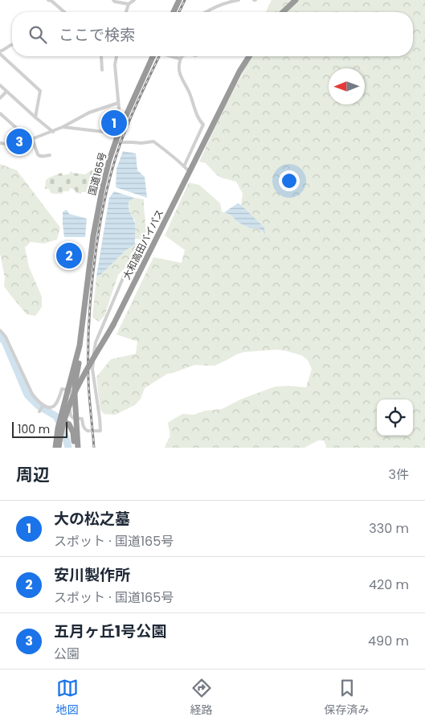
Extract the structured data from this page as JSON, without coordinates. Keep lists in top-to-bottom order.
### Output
{
  "streets": {
    "highway": ["国道165号", "大和高田バイパス"]
  },
  "scale_bar": "100 m",
  "north": "left",
  "page": {
    "search": "ここで検索",
    "pins": ["1", "3", "2"],
    "scale": "100 m",
    "heading": ["周辺", "3件"],
    "list": [
      {
        "mark": "1",
        "name": "大の松之墓",
        "note": "スポット · 国道165号",
        "value": "330 m"
      },
      {
        "mark": "2",
        "name": "安川製作所",
        "note": "スポット · 国道165号",
        "value": "420 m"
      },
      {
        "mark": "3",
        "name": "五月ヶ丘1号公園",
        "note": "公園",
        "value": "490 m"
      }
    ],
    "nav": ["地図", "経路", "保存済み"]
  }
}
